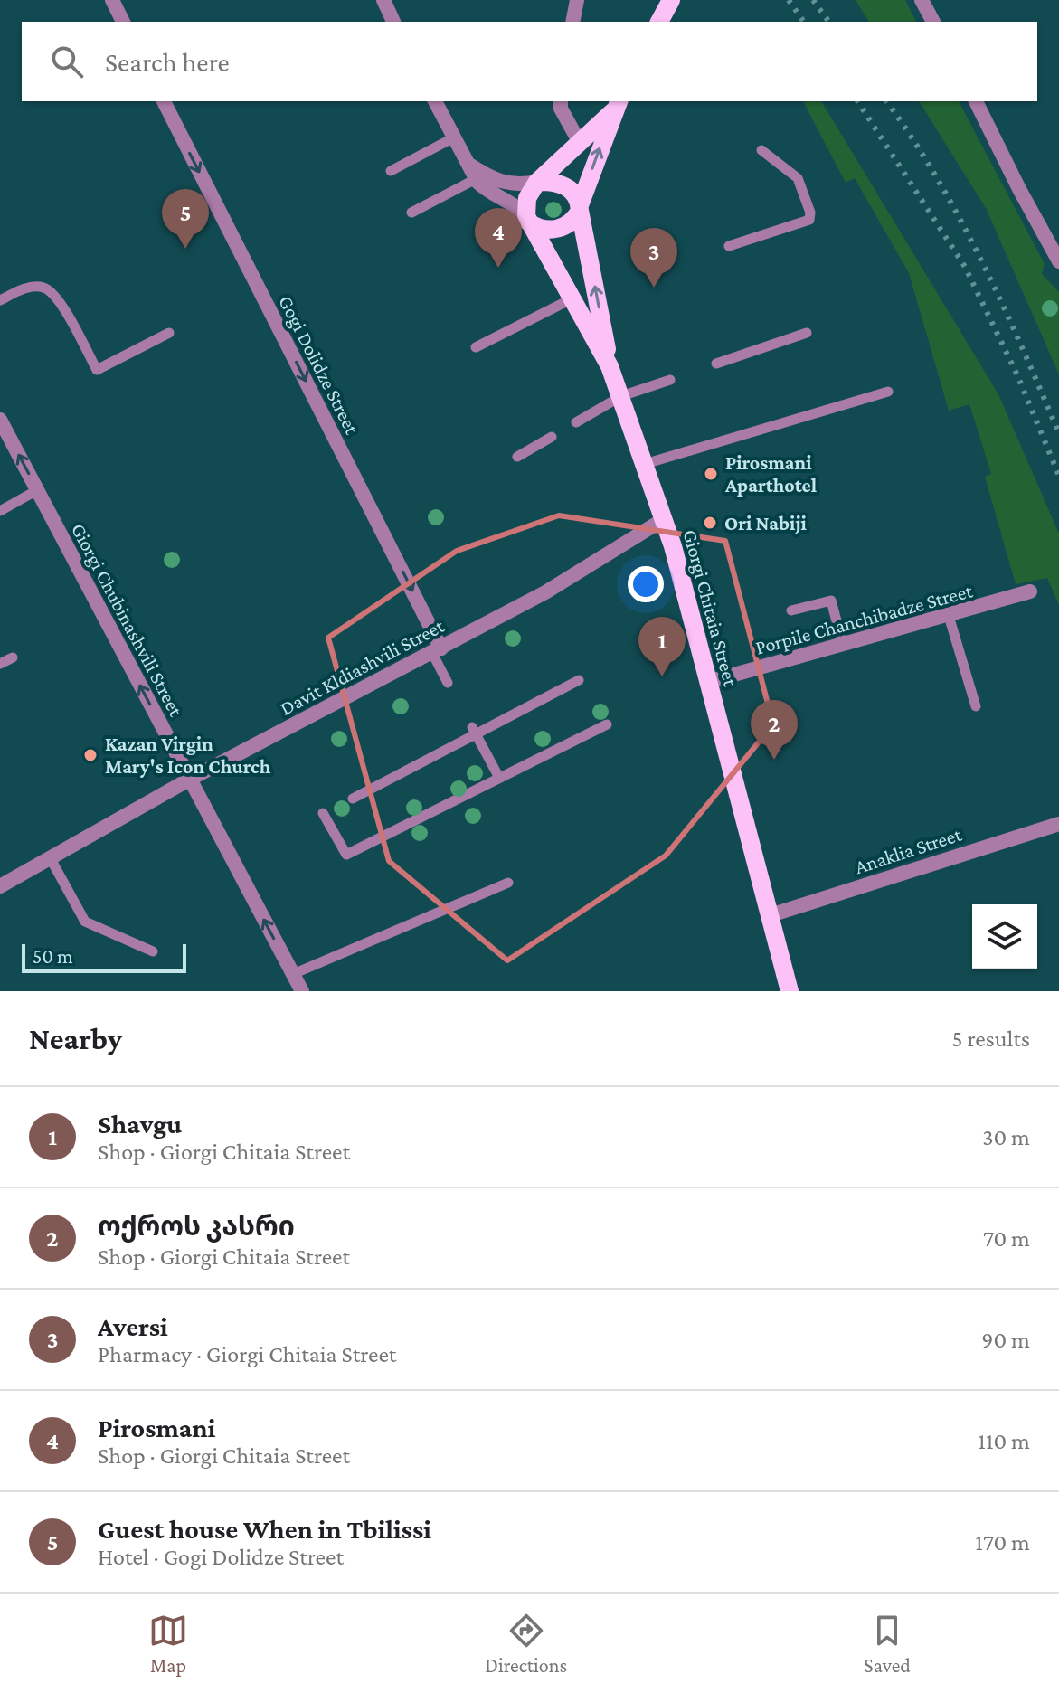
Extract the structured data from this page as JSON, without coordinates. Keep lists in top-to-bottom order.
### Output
{
  "streets": {
    "main road": ["Giorgi Chitaia Street"],
    "street": [
      "Gogi Dolidze Street",
      "Porpile Chanchibadze Street",
      "Giorgi Chubinashvili Street",
      "Davit Kldiashvili Street",
      "Anaklia Street"
    ]
  },
  "crossings": [
    ["Gogi Dolidze Street", "Davit Kldiashvili Street"],
    ["Giorgi Chitaia Street", "Porpile Chanchibadze Street"],
    ["Giorgi Chitaia Street", "Davit Kldiashvili Street"],
    ["Giorgi Chitaia Street", "Anaklia Street"],
    ["Giorgi Chubinashvili Street", "Davit Kldiashvili Street"]
  ],
  "one_way": ["Gogi Dolidze Street", "Giorgi Chubinashvili Street"],
  "places": ["Pirosmani Aparthotel", "Ori Nabiji", "Kazan Virgin Mary's Icon Church"],
  "scale_bar": "50 m",
  "page": {
    "search": "Search here",
    "pins": [
      "5",
      "4",
      "3",
      "1",
      "2"
    ],
    "scale": "50 m",
    "heading": ["Nearby", "5 results"],
    "list": [
      {
        "mark": "1",
        "name": "Shavgu",
        "note": "Shop · Giorgi Chitaia Street",
        "value": "30 m"
      },
      {
        "mark": "2",
        "name": "ოქროს კასრი",
        "note": "Shop · Giorgi Chitaia Street",
        "value": "70 m"
      },
      {
        "mark": "3",
        "name": "Aversi",
        "note": "Pharmacy · Giorgi Chitaia Street",
        "value": "90 m"
      },
      {
        "mark": "4",
        "name": "Pirosmani",
        "note": "Shop · Giorgi Chitaia Street",
        "value": "110 m"
      },
      {
        "mark": "5",
        "name": "Guest house When in Tbilissi",
        "note": "Hotel · Gogi Dolidze Street",
        "value": "170 m"
      }
    ],
    "nav": ["Map", "Directions", "Saved"]
  }
}
